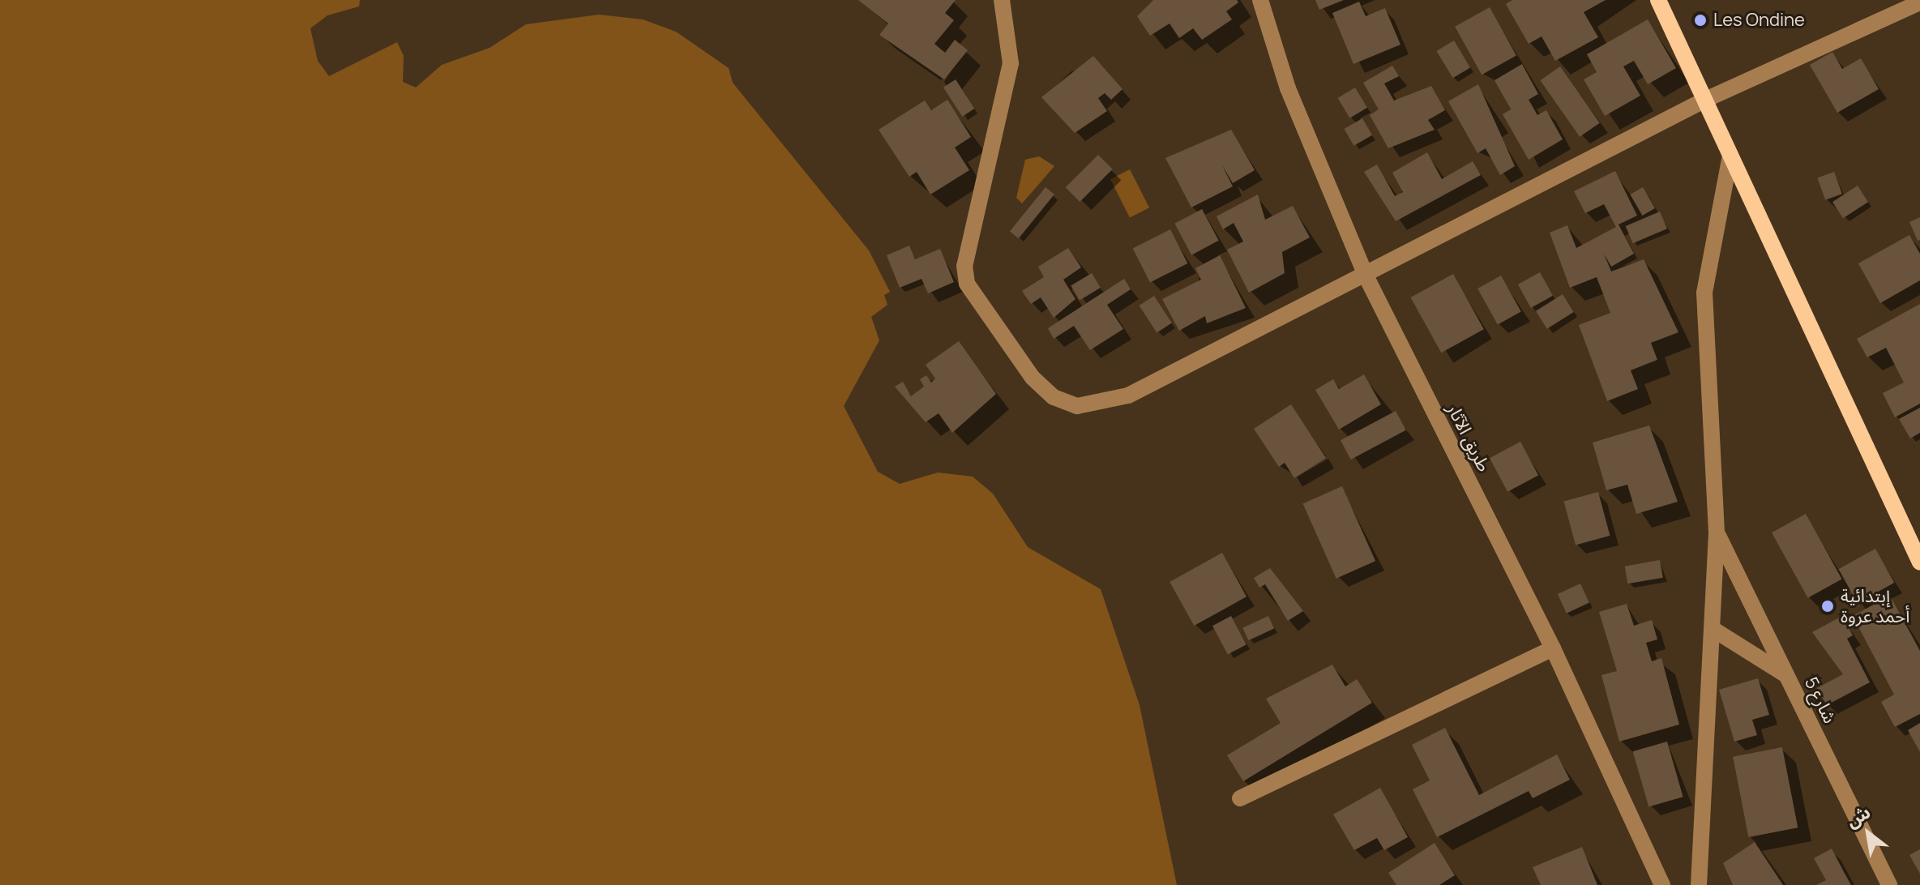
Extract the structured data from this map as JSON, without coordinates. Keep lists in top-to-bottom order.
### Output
{
  "streets": {
    "street": ["طريق الآثار", "شارع 5"]
  },
  "places": ["Les Ondine", "إبتدائية أحمد عروة"],
  "north": "top left"
}
